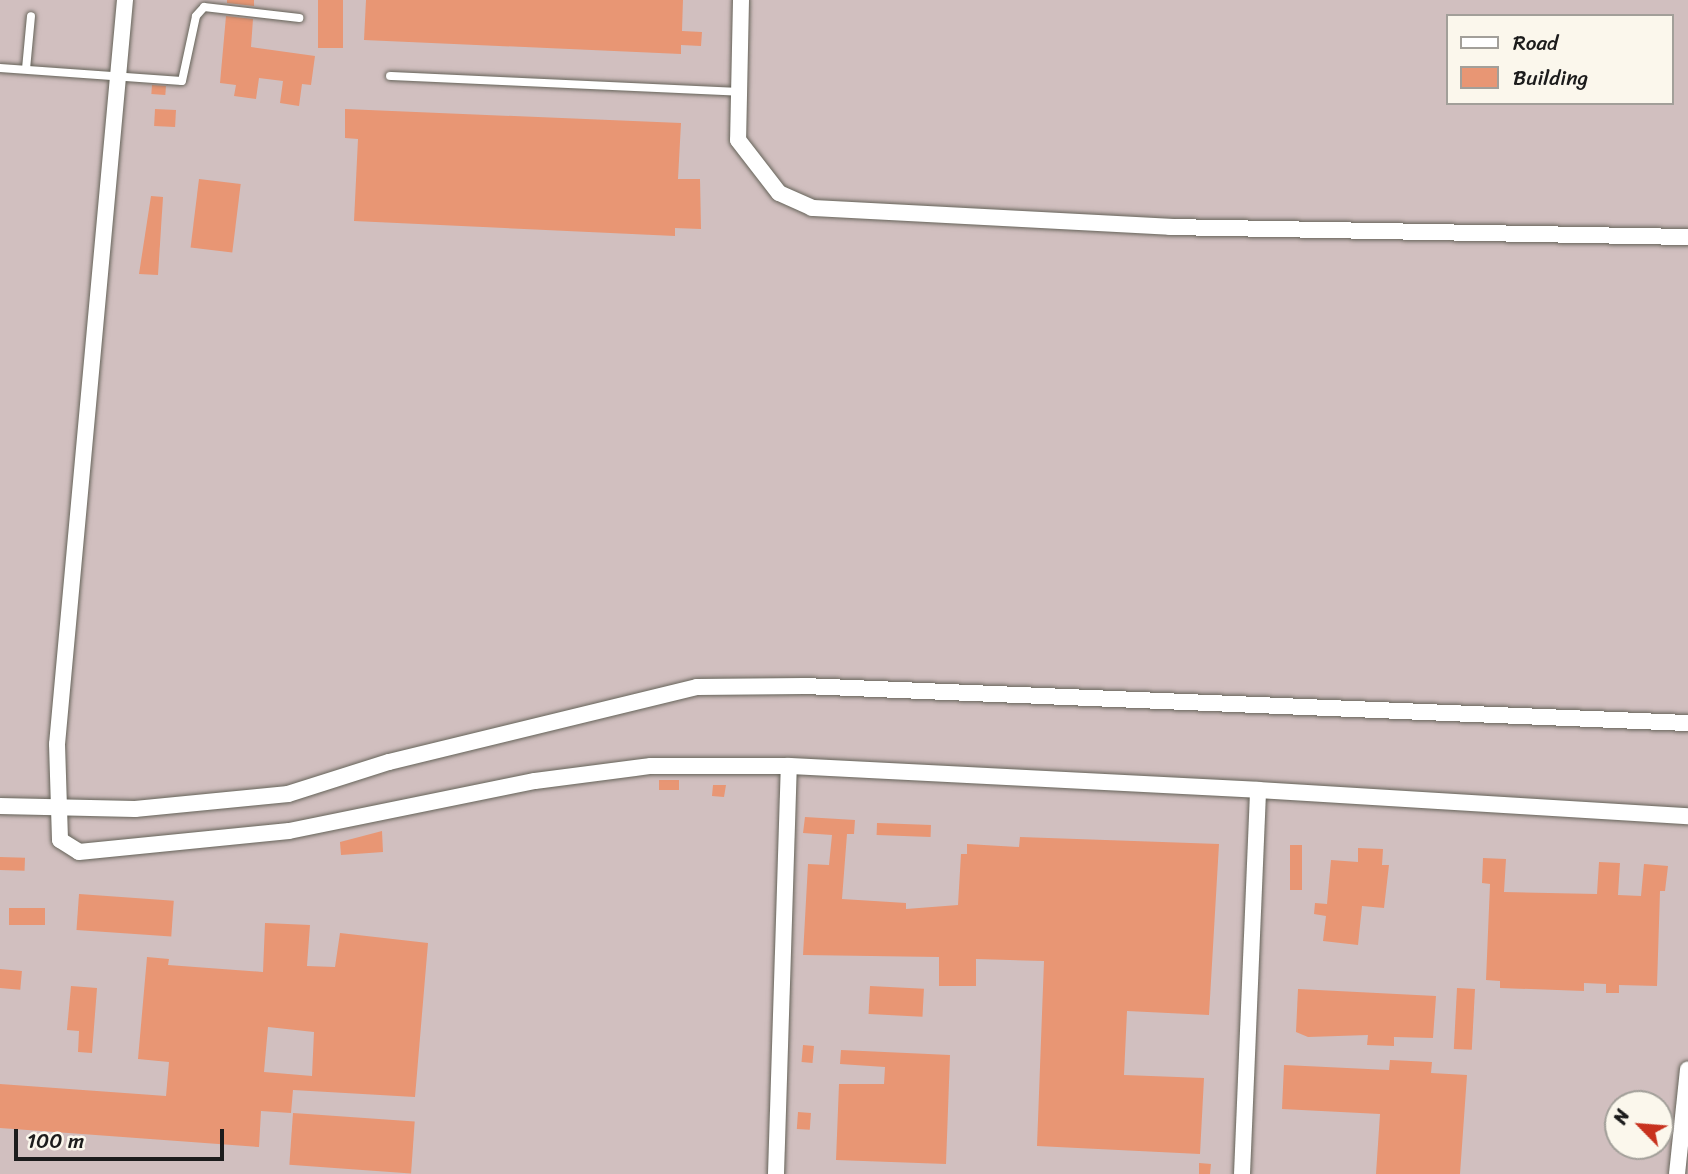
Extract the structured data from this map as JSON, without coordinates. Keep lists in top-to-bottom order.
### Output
{
  "legend": ["Road", "Building"],
  "scale_bar": "100 m",
  "north": "top left"
}
